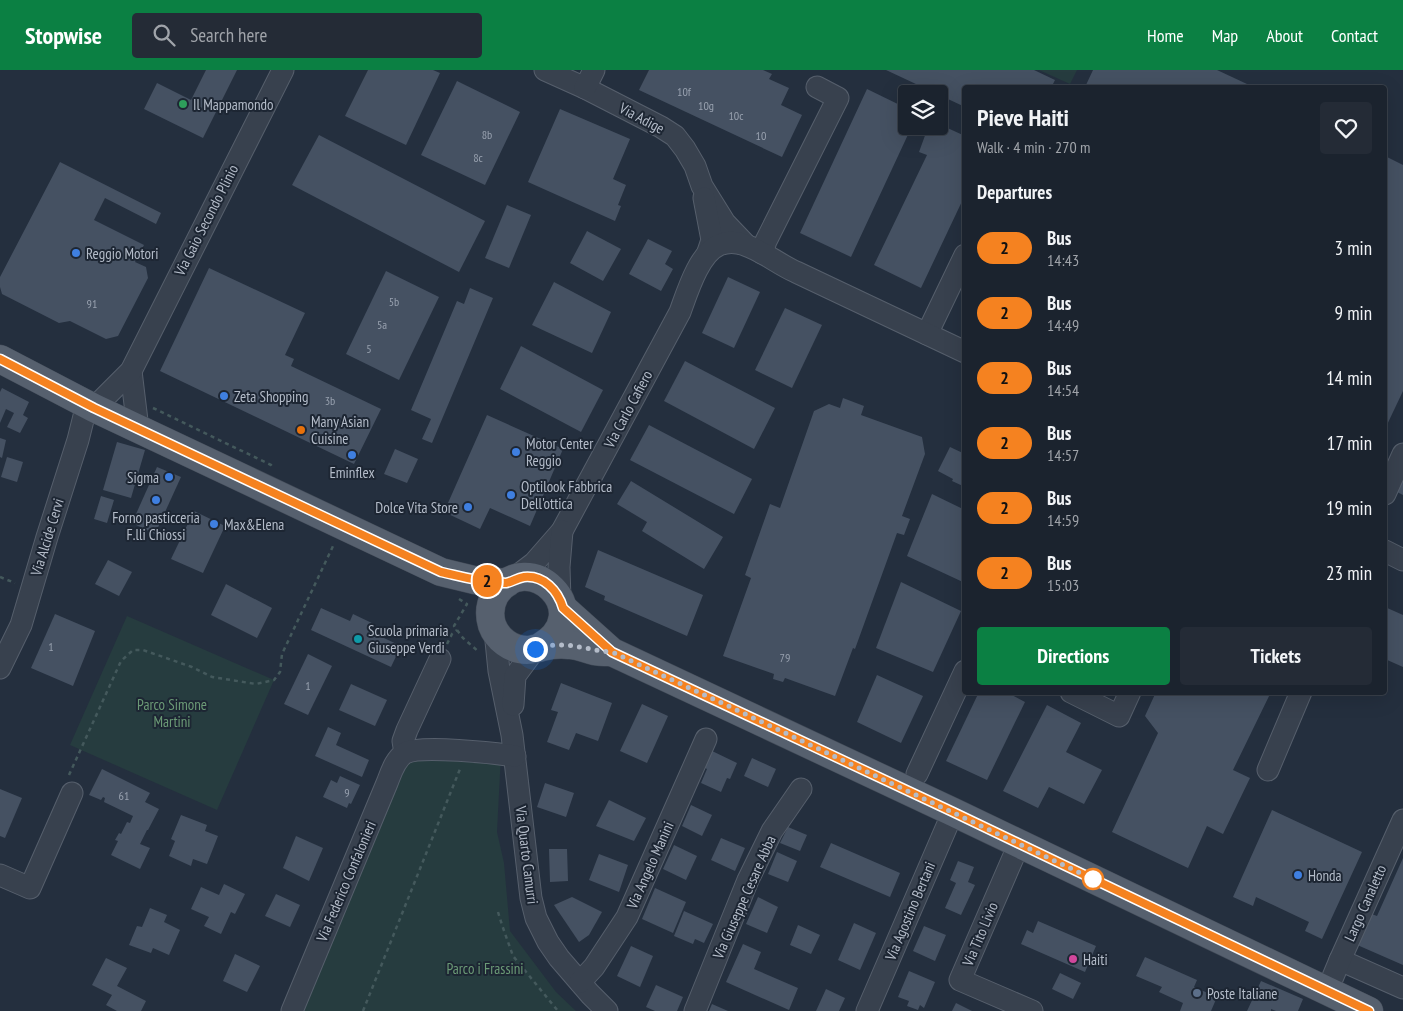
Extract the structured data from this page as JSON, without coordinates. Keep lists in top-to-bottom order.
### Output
{
  "streets": {
    "street": [
      "Via Adige",
      "Via Gaio Secondo Plinio",
      "Via Carlo Cafiero",
      "Via Alcide Cervi",
      "Via Quarto Camurri",
      "Via Angelo Manini",
      "Via Federico Confalonieri",
      "Via Giuseppe Cesare Abba",
      "Largo Canaletto",
      "Via Agostino Bertani",
      "Via Tito Livio"
    ]
  },
  "crossings": [
    ["Via Adige", "Via Carlo Cafiero"],
    ["Via Gaio Secondo Plinio", "Via Alcide Cervi"],
    ["Via Carlo Cafiero", "Via Quarto Camurri"],
    ["Via Quarto Camurri", "Via Angelo Manini"]
  ],
  "parks": ["Parco Simone Martini", "Parco i Frassini"],
  "places": [
    "Il Mappamondo",
    "Reggio Motori",
    "Zeta Shopping",
    "Many Asian Cuisine",
    "Motor Center Reggio",
    "Eminflex",
    "Sigma",
    "Optilook Fabbrica Dell'ottica",
    "Forno pasticceria F.lli Chiossi",
    "Dolce Vita Store",
    "Max&Elena",
    "Scuola primaria Giuseppe Verdi",
    "Honda",
    "Haiti",
    "Poste Italiane"
  ],
  "lines": ["bus line 2"],
  "house_numbers": [
    "10f",
    "10g",
    "10c",
    "8b",
    "10",
    "8c",
    "5b",
    "91",
    "5a",
    "5",
    "3b",
    "1",
    "79",
    "1",
    "9",
    "61"
  ],
  "page": {
    "header": "Stopwise",
    "search": "Search here",
    "nav": [
      "Home",
      "Map",
      "About",
      "Contact"
    ],
    "on_map": "2",
    "heading": [
      ["Pieve Haiti", "Walk · 4 min · 270 m"],
      "Departures"
    ],
    "list": [
      {
        "mark": "2",
        "name": "Bus",
        "note": "14:43",
        "value": "3 min"
      },
      {
        "mark": "2",
        "name": "Bus",
        "note": "14:49",
        "value": "9 min"
      },
      {
        "mark": "2",
        "name": "Bus",
        "note": "14:54",
        "value": "14 min"
      },
      {
        "mark": "2",
        "name": "Bus",
        "note": "14:57",
        "value": "17 min"
      },
      {
        "mark": "2",
        "name": "Bus",
        "note": "14:59",
        "value": "19 min"
      },
      {
        "mark": "2",
        "name": "Bus",
        "note": "15:03",
        "value": "23 min"
      }
    ],
    "buttons": ["Directions", "Tickets"]
  }
}
